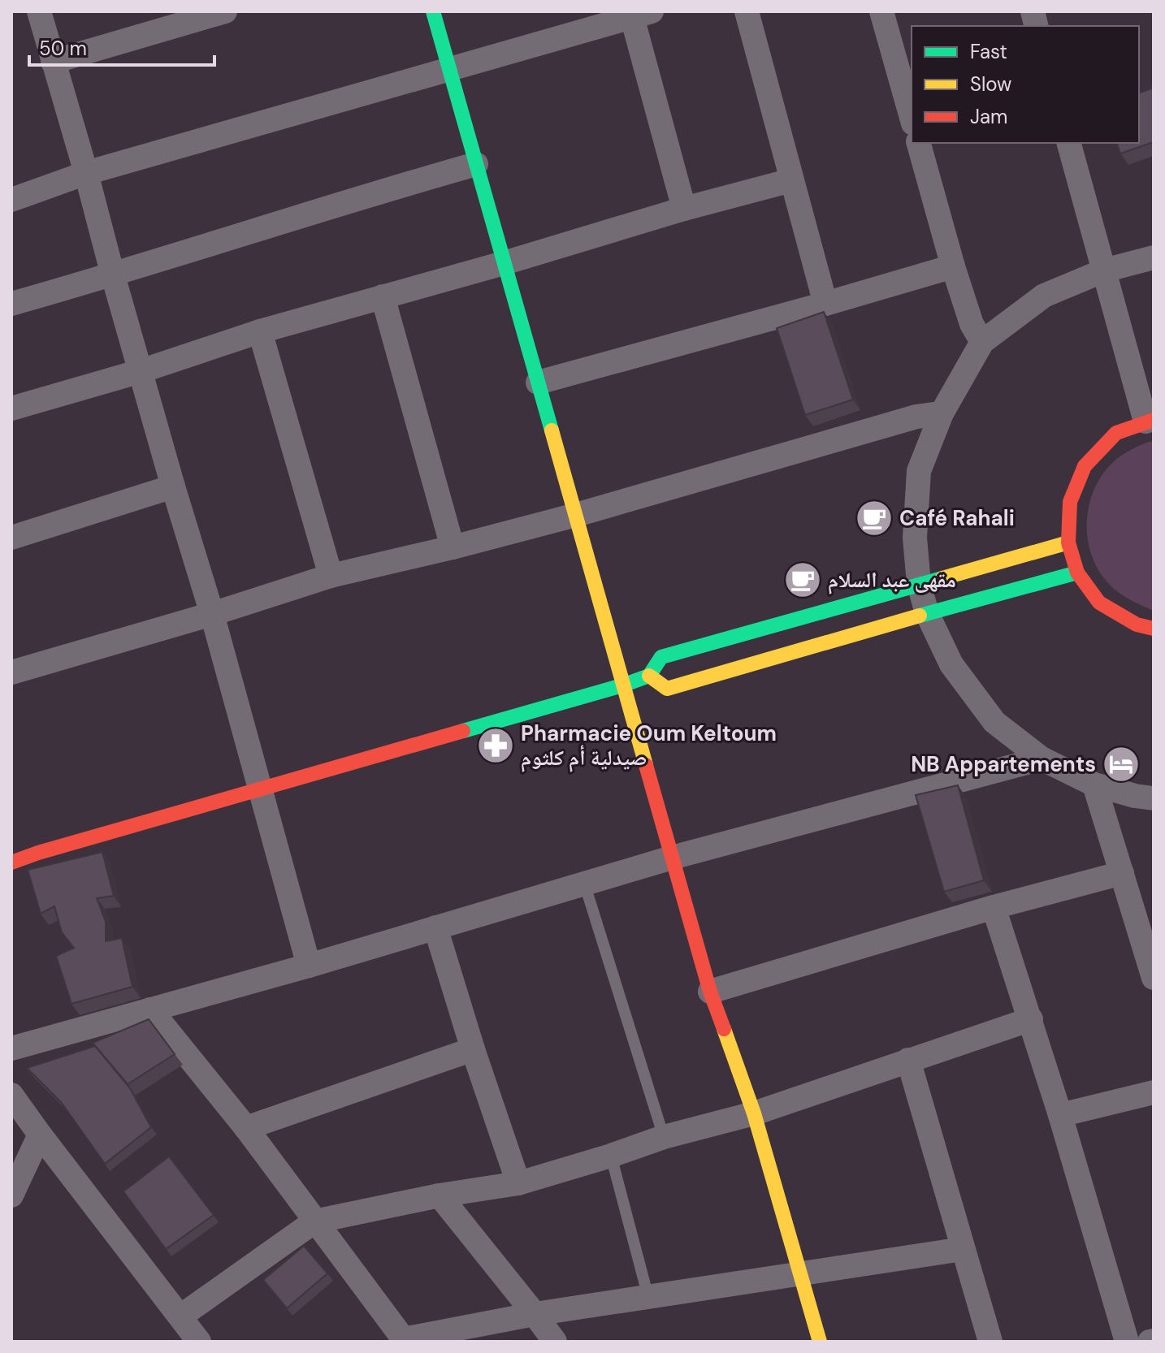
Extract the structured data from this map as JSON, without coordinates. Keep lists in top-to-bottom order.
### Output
{
  "places": {
    "cafe": ["Café Rahali", "مقهى عبد السلام"],
    "pharmacy": ["Pharmacie Oum Keltoum صيدلية أم كلثوم"],
    "hotel": ["NB Appartements"]
  },
  "legend": ["Fast", "Slow", "Jam"],
  "scale_bar": "50 m"
}
